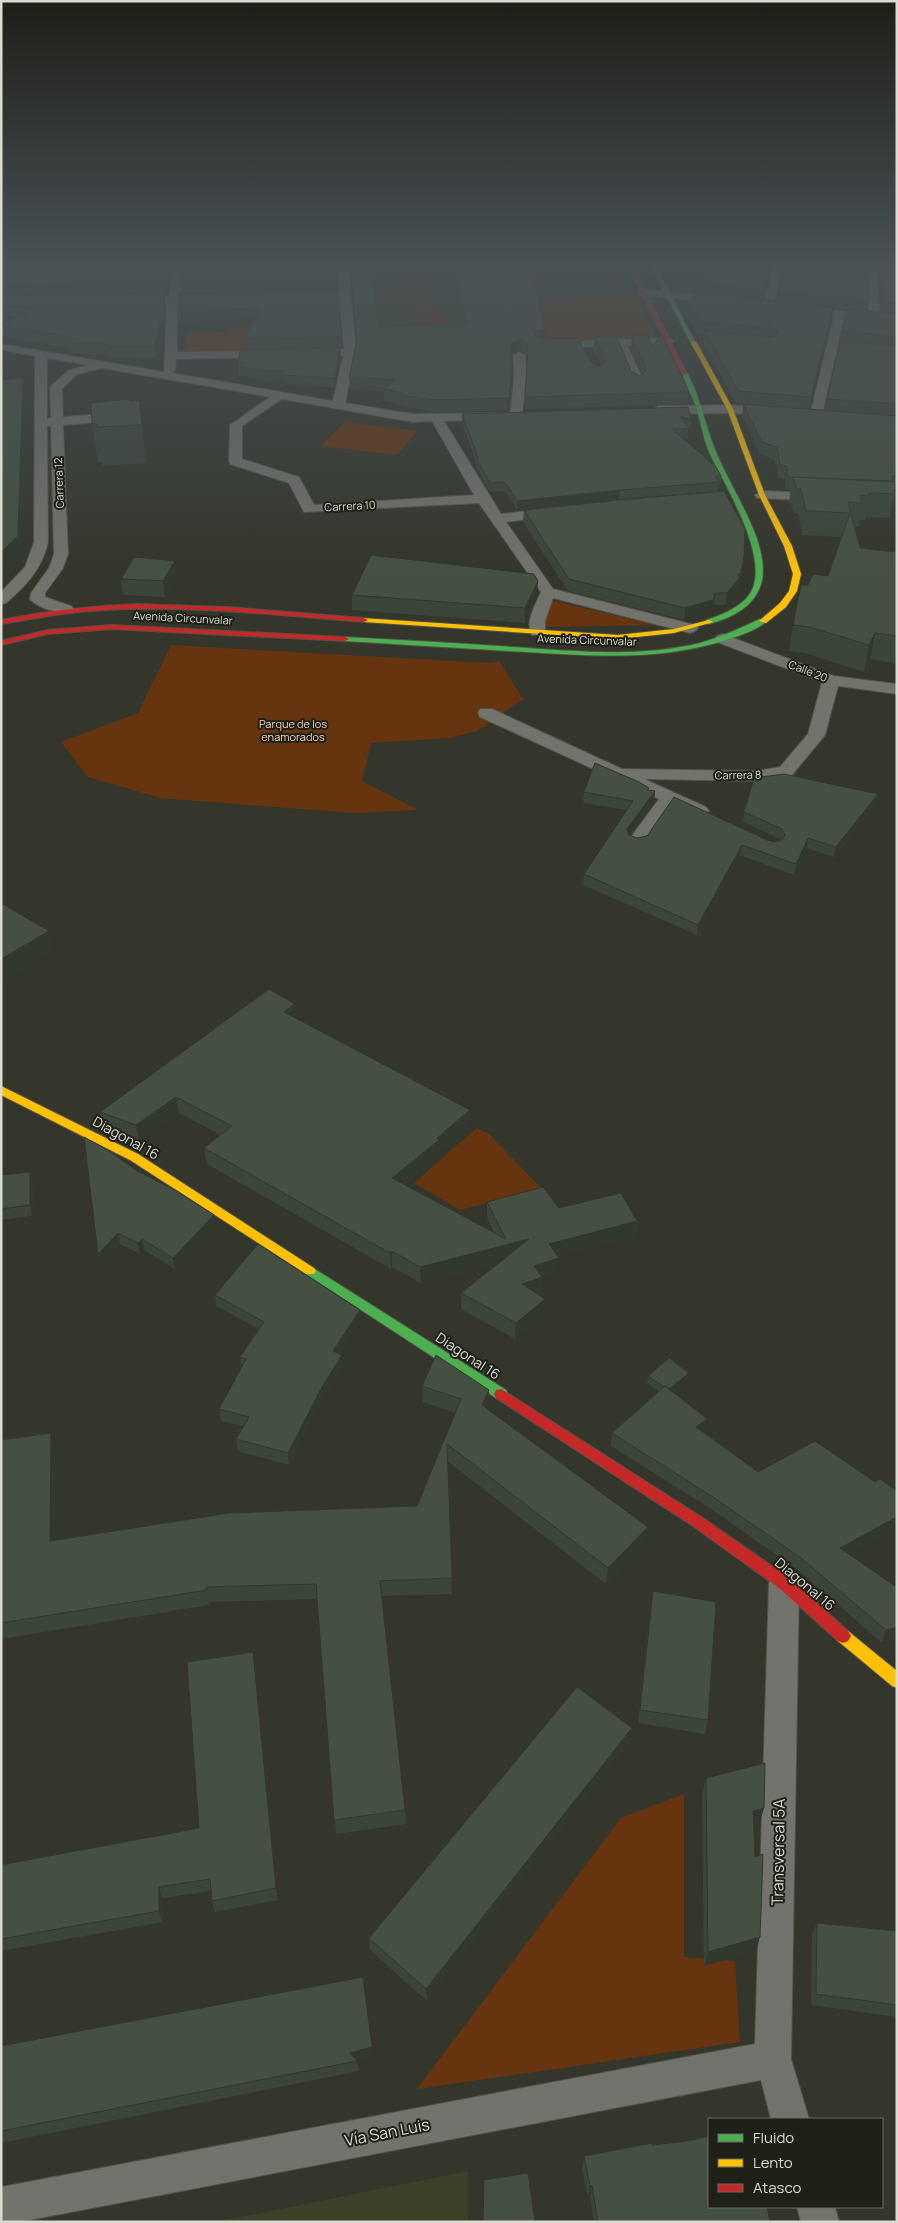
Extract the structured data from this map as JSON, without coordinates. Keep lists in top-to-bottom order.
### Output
{
  "streets": {
    "main road": ["Avenida Circunvalar", "Diagonal 16"],
    "street": [
      "Carrera 12",
      "Carrera 10",
      "Calle 20",
      "Carrera 8",
      "Transversal 5A",
      "Vía San Luis"
    ]
  },
  "crossings": [
    ["Carrera 12", "Avenida Circunvalar"],
    ["Avenida Circunvalar", "Calle 20"],
    ["Calle 20", "Carrera 8"],
    ["Diagonal 16", "Transversal 5A"],
    ["Transversal 5A", "Vía San Luis"]
  ],
  "parks": ["Parque de los enamorados"],
  "legend": ["Fluido", "Lento", "Atasco"]
}
